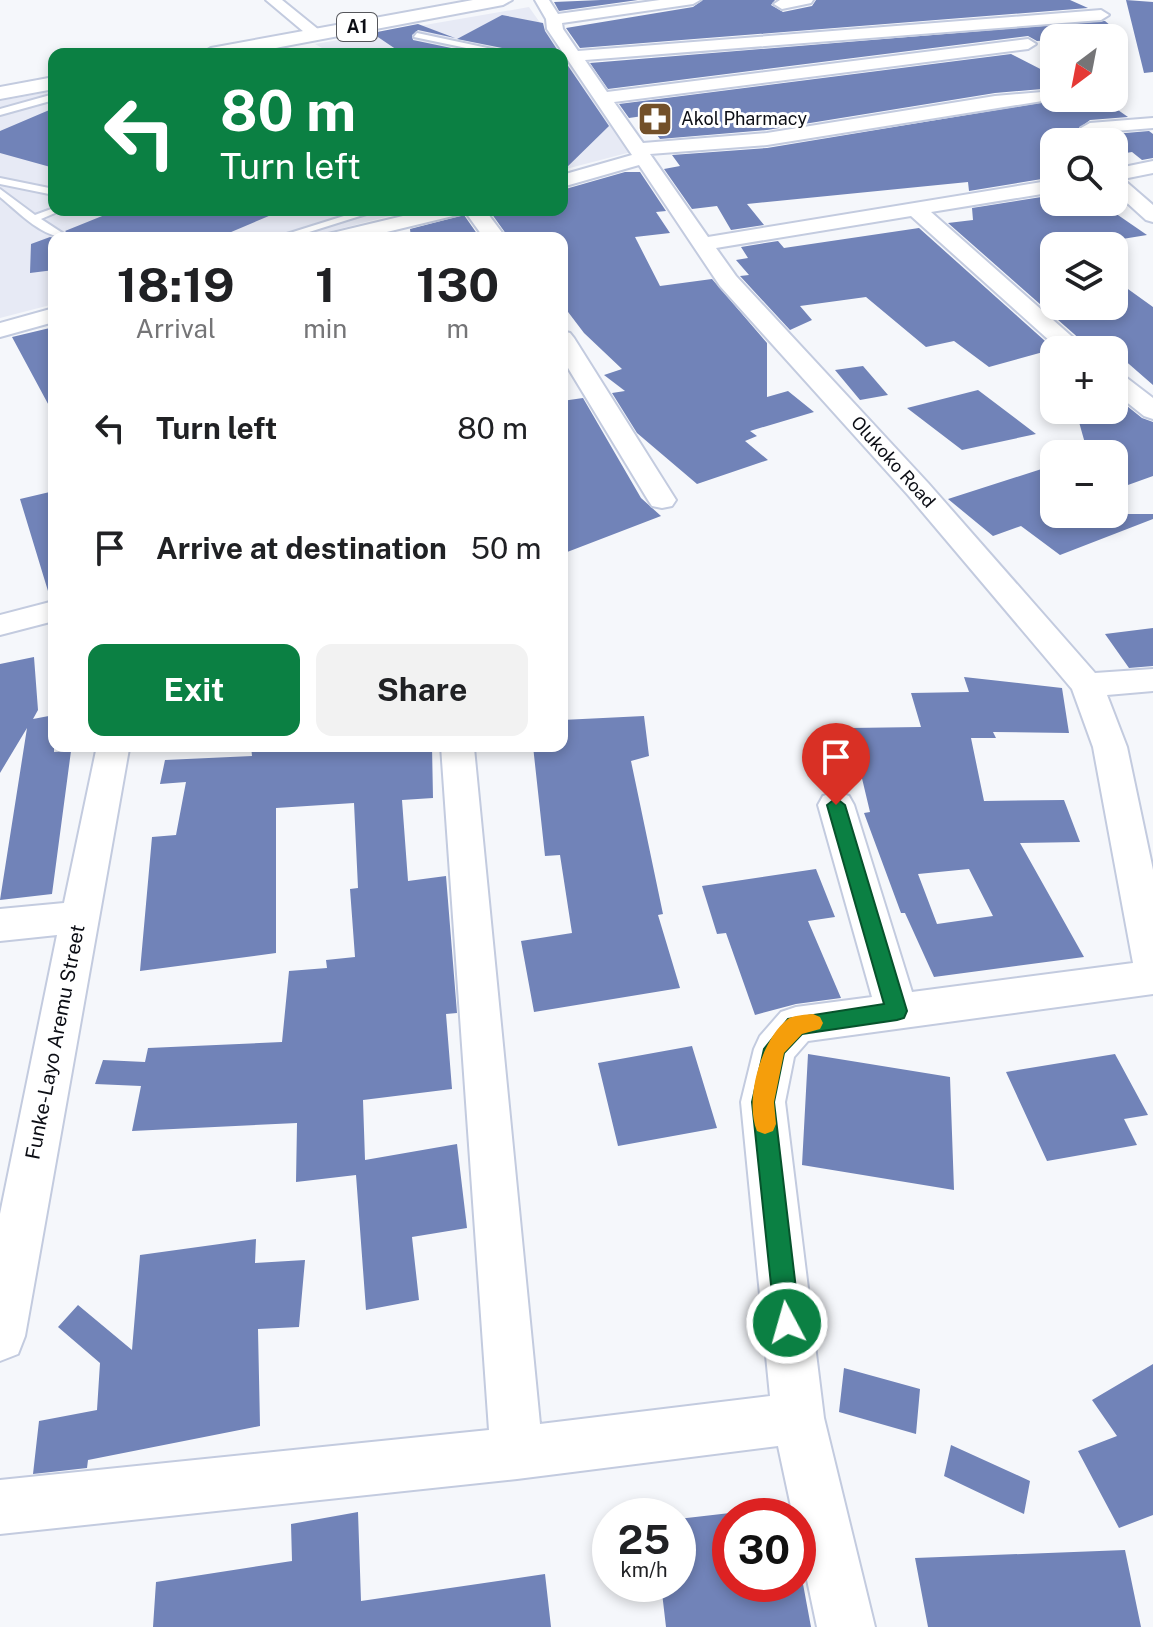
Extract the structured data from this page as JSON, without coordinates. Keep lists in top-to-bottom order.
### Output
{
  "streets": {
    "highway": ["A1"],
    "street": ["Olukoko Road", "Funke-Layo Aremu Street"]
  },
  "places": {
    "pharmacy": ["Akol Pharmacy"]
  },
  "north": "bottom left",
  "page": {
    "map_buttons": ["+", "−"],
    "turn": ["80 m", "Turn left"],
    "eta": [
      "18:19",
      "Arrival",
      "1",
      "min",
      "130",
      "m"
    ],
    "list": [
      {
        "name": "Turn left",
        "value": "80 m"
      },
      {
        "name": "Arrive at destination",
        "value": "50 m"
      }
    ],
    "buttons": ["Exit", "Share"],
    "speed": "25 km/h",
    "limit": "30"
  }
}
